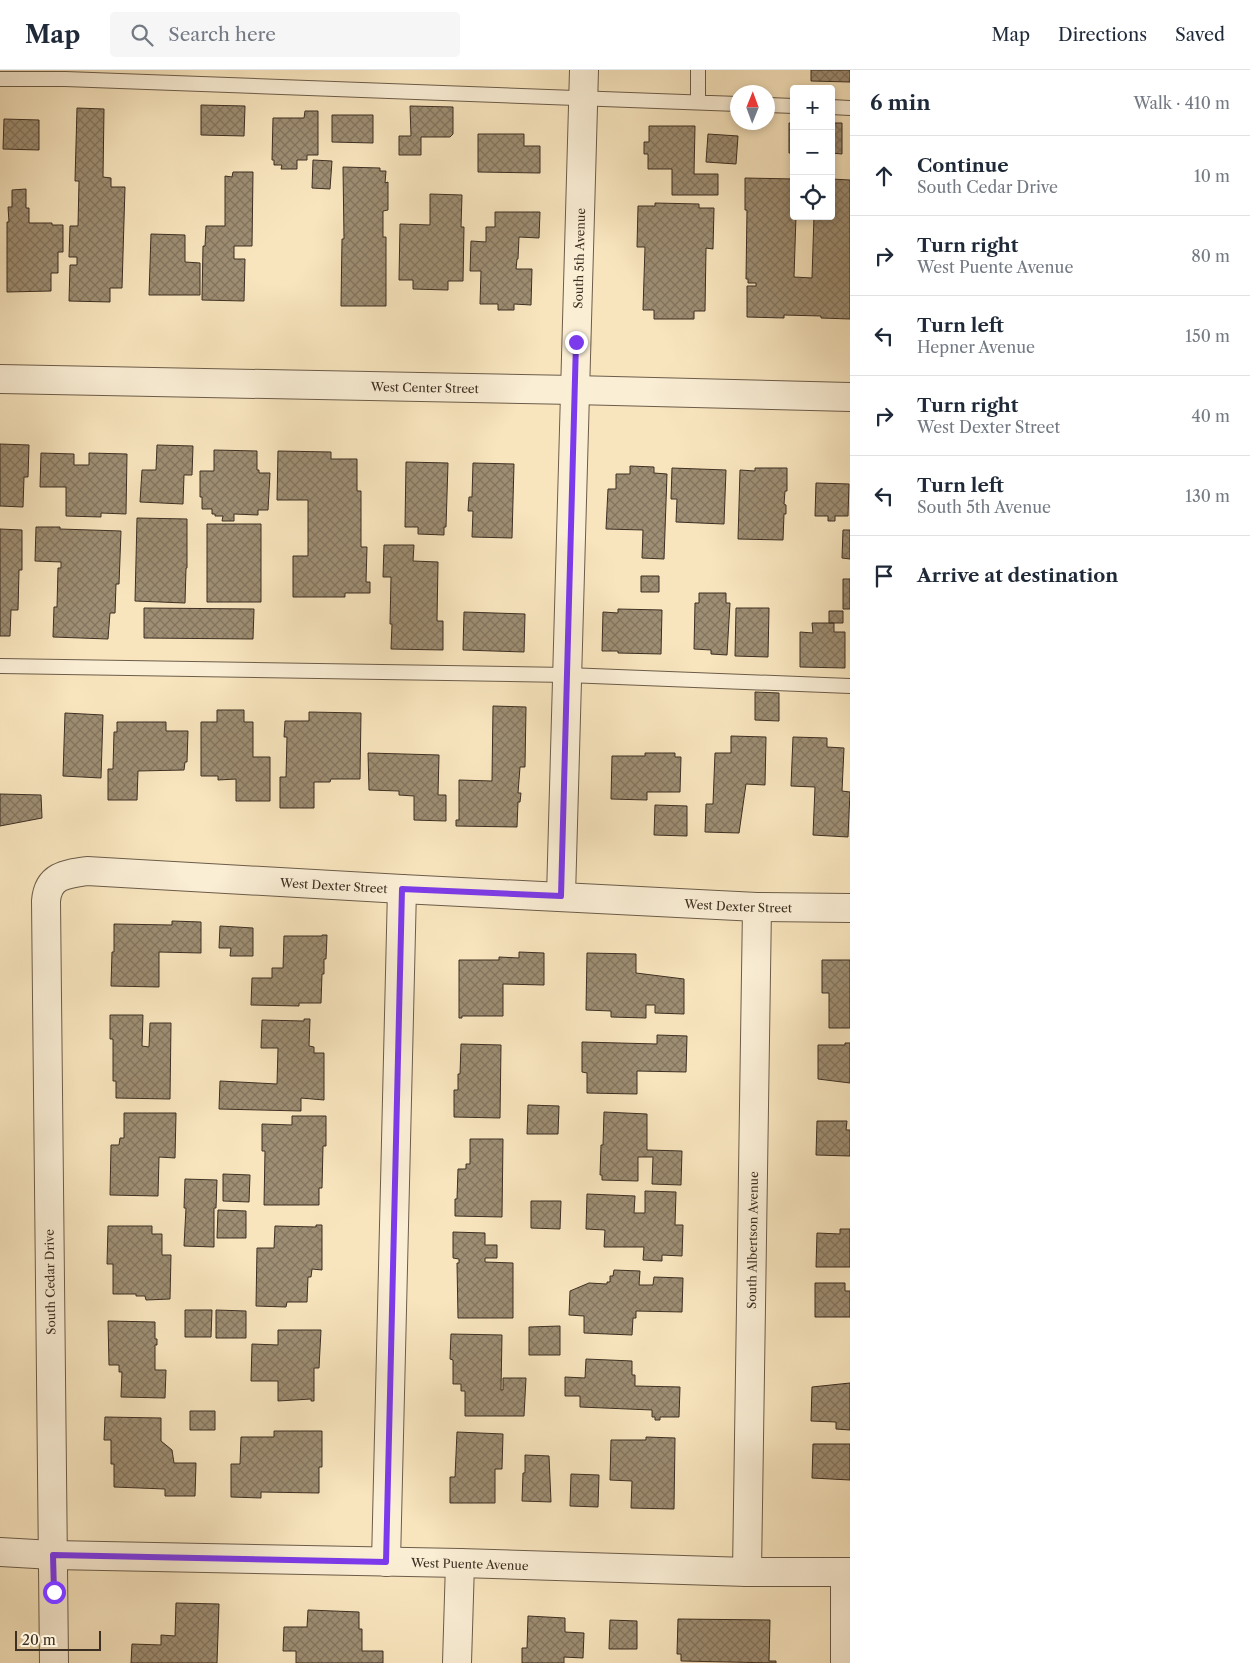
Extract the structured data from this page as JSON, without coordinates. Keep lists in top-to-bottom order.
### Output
{
  "streets": {
    "street": [
      "South 5th Avenue",
      "West Center Street",
      "West Dexter Street",
      "South Albertson Avenue",
      "South Cedar Drive",
      "West Puente Avenue"
    ]
  },
  "crossings": [
    ["South 5th Avenue", "West Center Street"],
    ["South 5th Avenue", "West Dexter Street"],
    ["West Dexter Street", "South Albertson Avenue"],
    ["West Dexter Street", "South Cedar Drive"],
    ["South Albertson Avenue", "West Puente Avenue"],
    ["South Cedar Drive", "West Puente Avenue"]
  ],
  "scale_bar": "20 m",
  "north": "top",
  "page": {
    "header": "Map",
    "search": "Search here",
    "nav": ["Map", "Directions", "Saved"],
    "heading": ["6 min", "Walk · 410 m"],
    "map_buttons": ["+", "−"],
    "list": [
      ["Continue", "South Cedar Drive", "10 m"],
      ["Turn right", "West Puente Avenue", "80 m"],
      ["Turn left", "Hepner Avenue", "150 m"],
      ["Turn right", "West Dexter Street", "40 m"],
      ["Turn left", "South 5th Avenue", "130 m"],
      "Arrive at destination"
    ],
    "scale": "20 m"
  }
}
